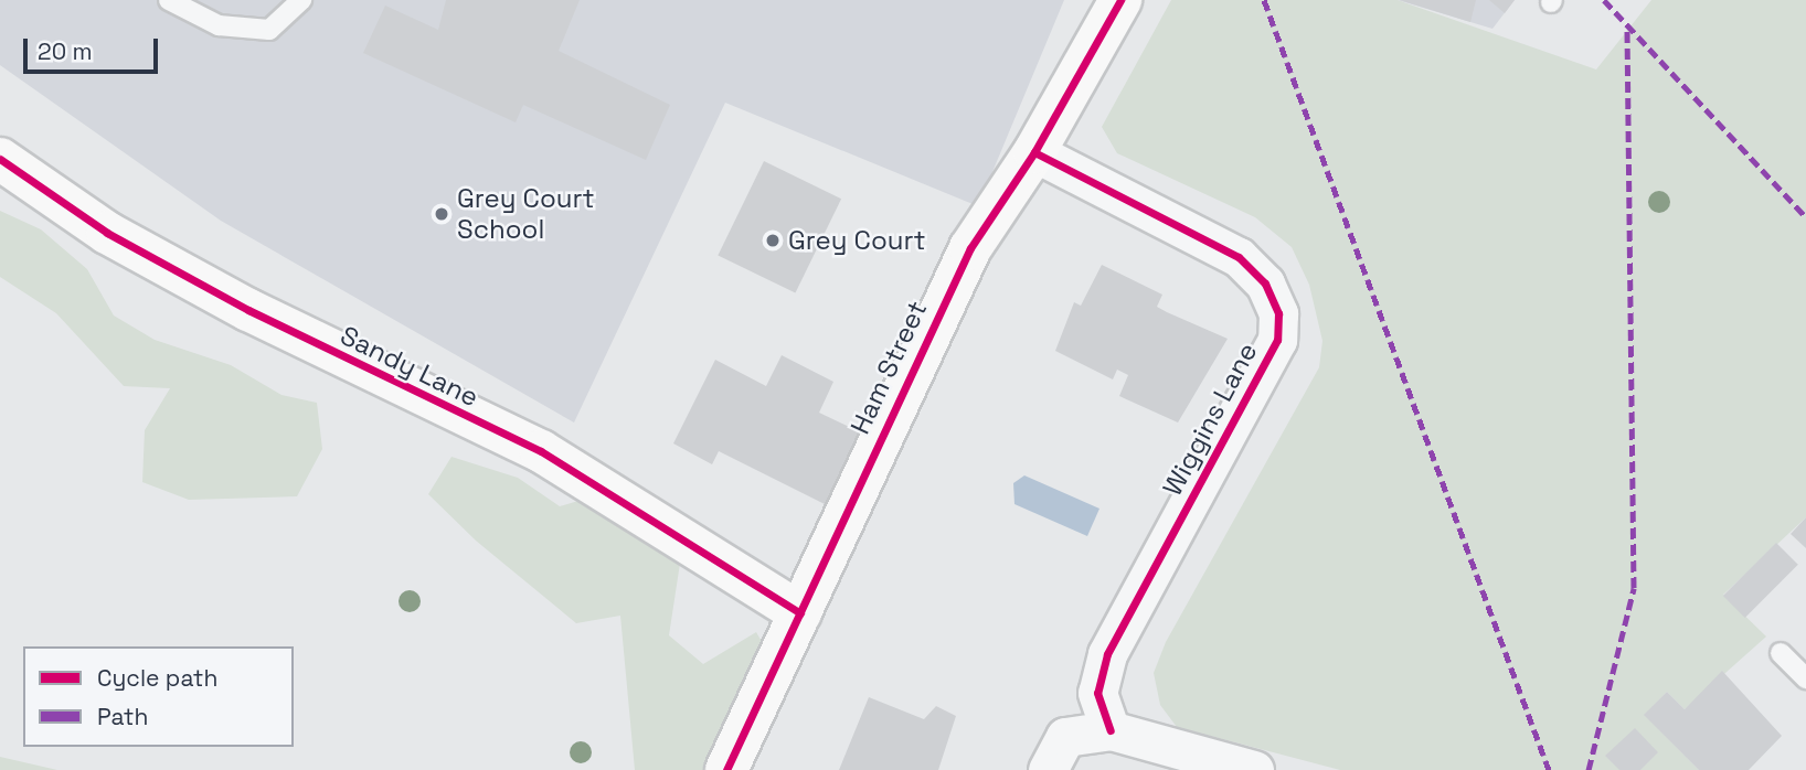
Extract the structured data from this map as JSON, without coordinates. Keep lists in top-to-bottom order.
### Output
{
  "streets": {
    "street": ["Sandy Lane", "Ham Street", "Wiggins Lane"]
  },
  "crossings": [
    ["Sandy Lane", "Ham Street"],
    ["Ham Street", "Wiggins Lane"]
  ],
  "places": ["Grey Court School", "Grey Court"],
  "legend": ["Cycle path", "Path"],
  "scale_bar": "20 m"
}
